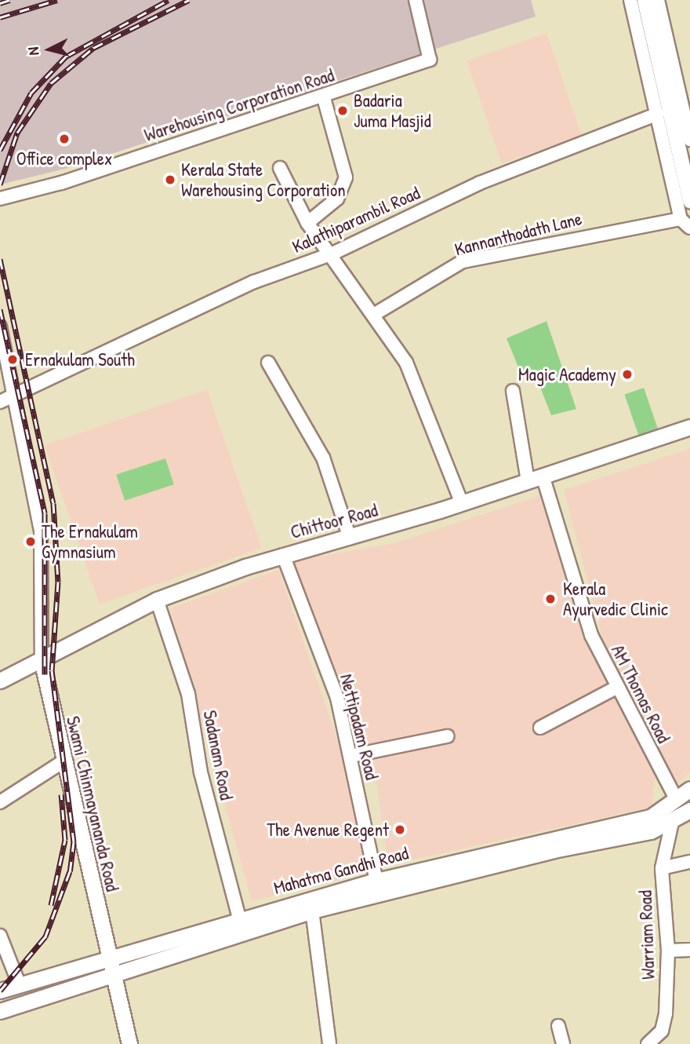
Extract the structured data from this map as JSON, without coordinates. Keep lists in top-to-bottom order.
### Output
{
  "streets": {
    "main road": ["Chittoor Road", "Swami Chinmayananda Road", "Mahatma Gandhi Road"],
    "street": [
      "Warehousing Corporation Road",
      "Kalathiparambil Road",
      "Kannanthodath Lane",
      "AM Thomas Road",
      "Nettipadam Road",
      "Sadanam Road",
      "Warriam Road"
    ]
  },
  "crossings": [
    ["Chittoor Road", "AM Thomas Road"],
    ["Chittoor Road", "Nettipadam Road"],
    ["Chittoor Road", "Sadanam Road"],
    ["Chittoor Road", "Swami Chinmayananda Road"],
    ["AM Thomas Road", "Mahatma Gandhi Road"],
    ["Nettipadam Road", "Mahatma Gandhi Road"],
    ["Sadanam Road", "Mahatma Gandhi Road"],
    ["Swami Chinmayananda Road", "Mahatma Gandhi Road"],
    ["Mahatma Gandhi Road", "Warriam Road"]
  ],
  "places": [
    "Badaria Juma Masjid",
    "Office complex",
    "Kerala State Warehousing Corporation",
    "Ernakulam South",
    "Magic Academy",
    "The Ernakulam Gymnasium",
    "Kerala Ayurvedic Clinic",
    "The Avenue Regent"
  ],
  "north": "left"
}
